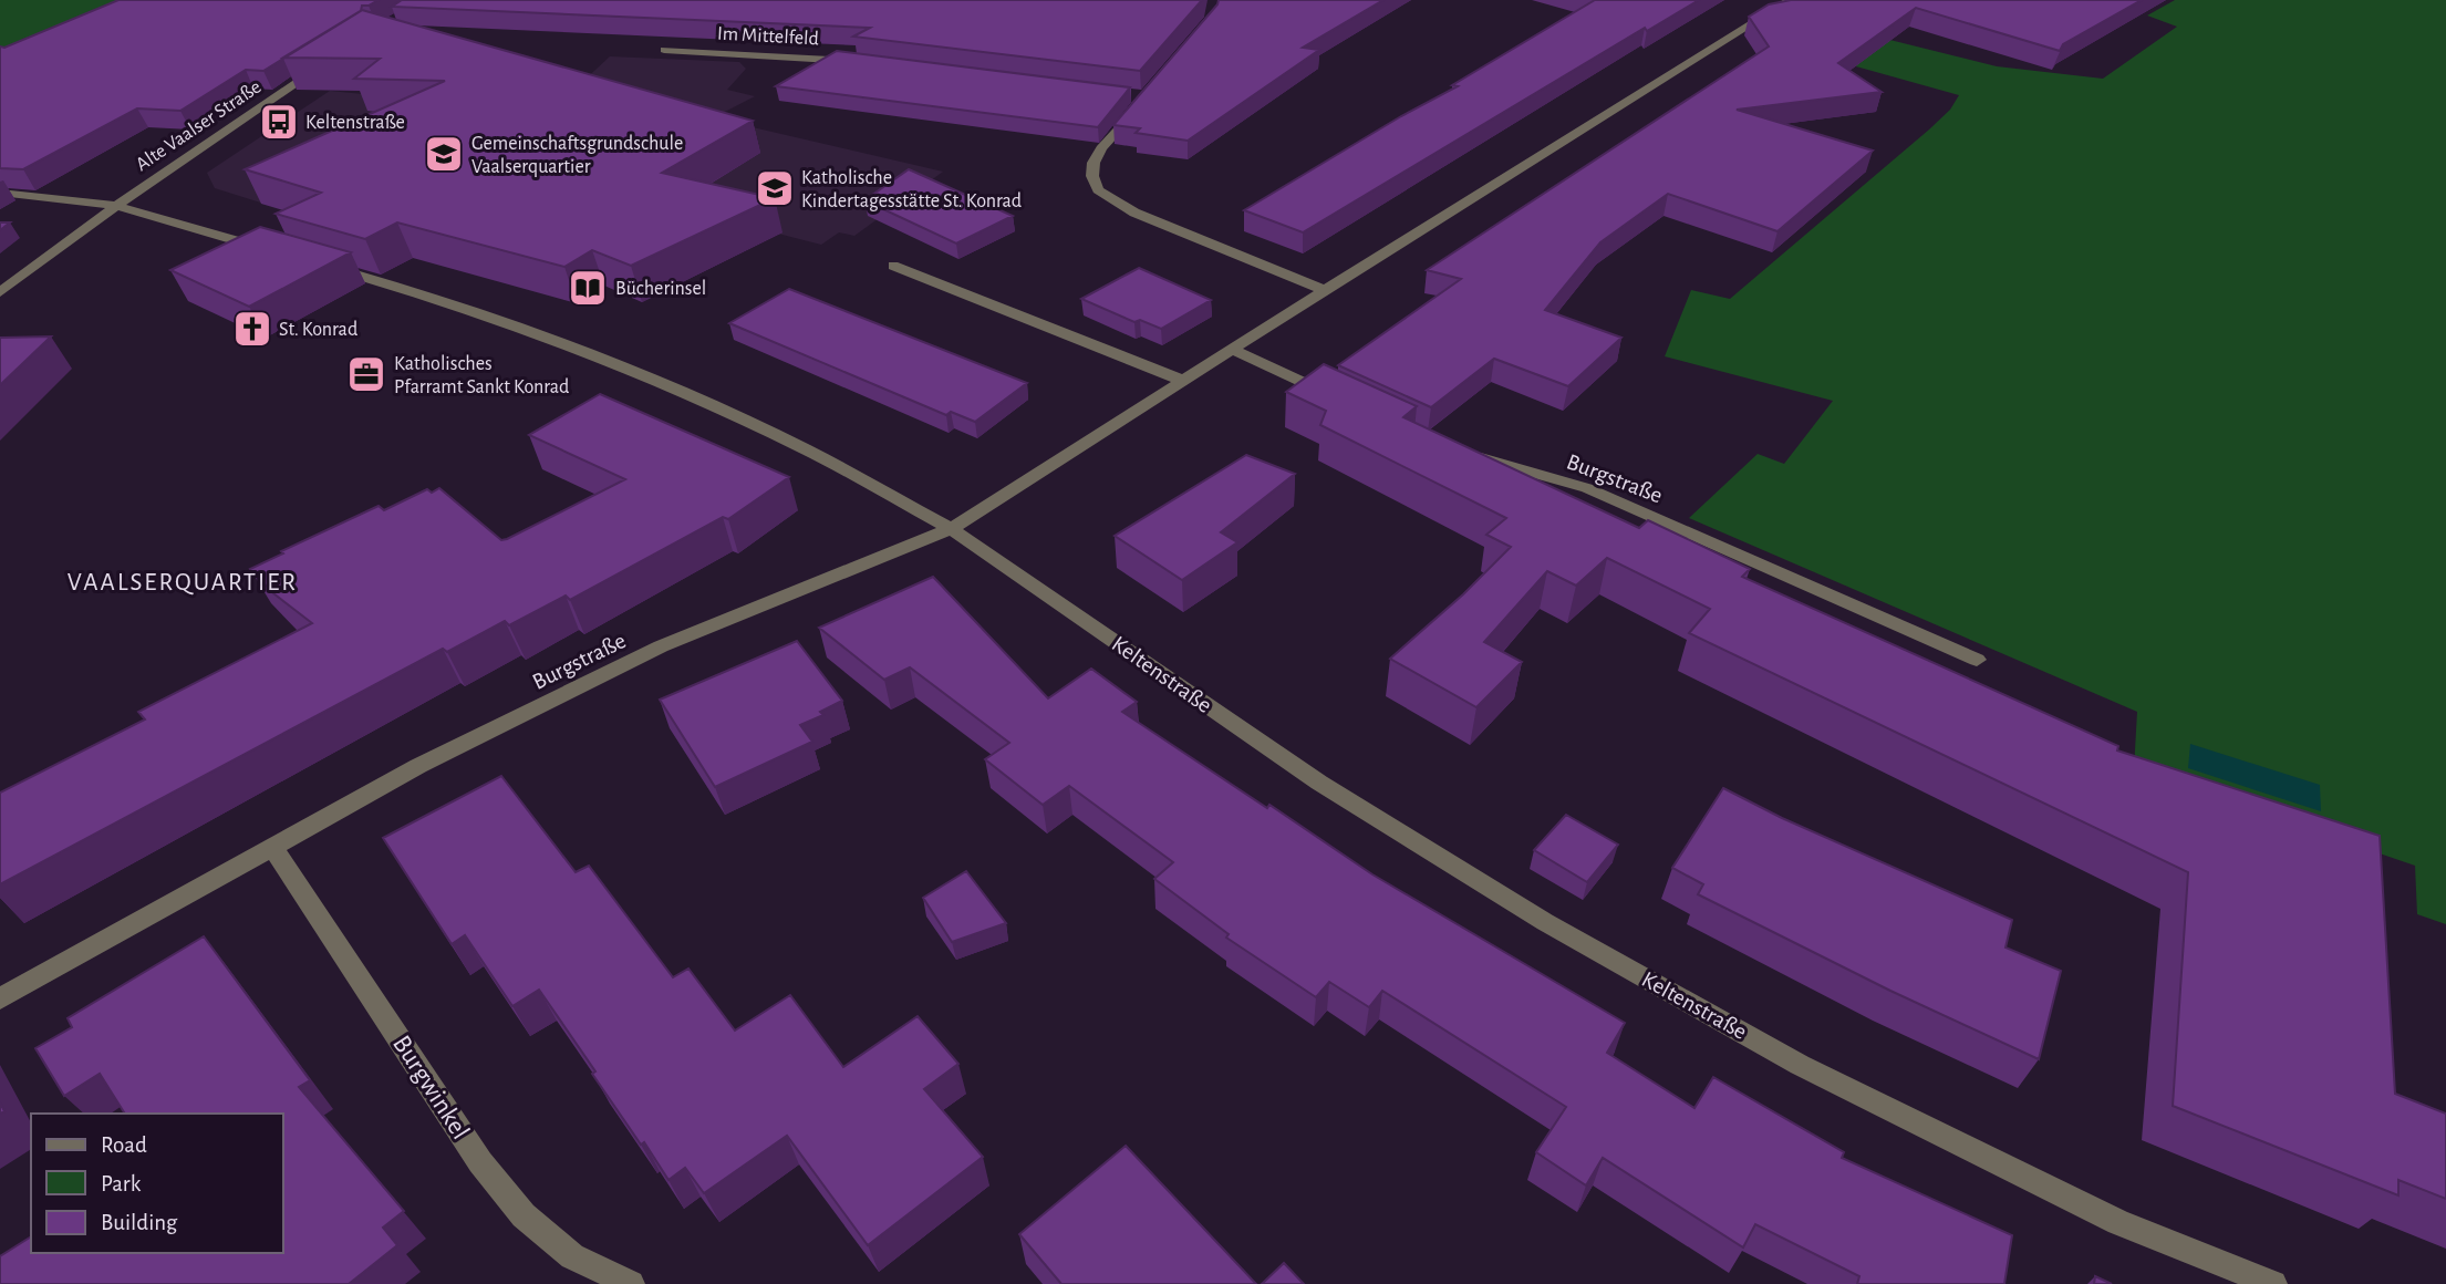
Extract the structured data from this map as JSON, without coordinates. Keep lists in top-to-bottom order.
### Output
{
  "streets": {
    "street": [
      "Im Mittelfeld",
      "Alte Vaalser Straße",
      "Burgstraße",
      "Keltenstraße",
      "Burgwinkel"
    ]
  },
  "crossings": [
    ["Burgstraße", "Keltenstraße"],
    ["Burgstraße", "Burgwinkel"]
  ],
  "districts": ["VAALSERQUARTIER"],
  "places": {
    "bus stop": ["Keltenstraße"],
    "school or university": ["Gemeinschaftsgrundschule Vaalserquartier", "Katholische Kindertagesstätte St. Konrad"],
    "library": ["Bücherinsel"],
    "church": ["St. Konrad"],
    "office": ["Katholisches Pfarramt Sankt Konrad"]
  },
  "legend": ["Road", "Park", "Building"]
}
